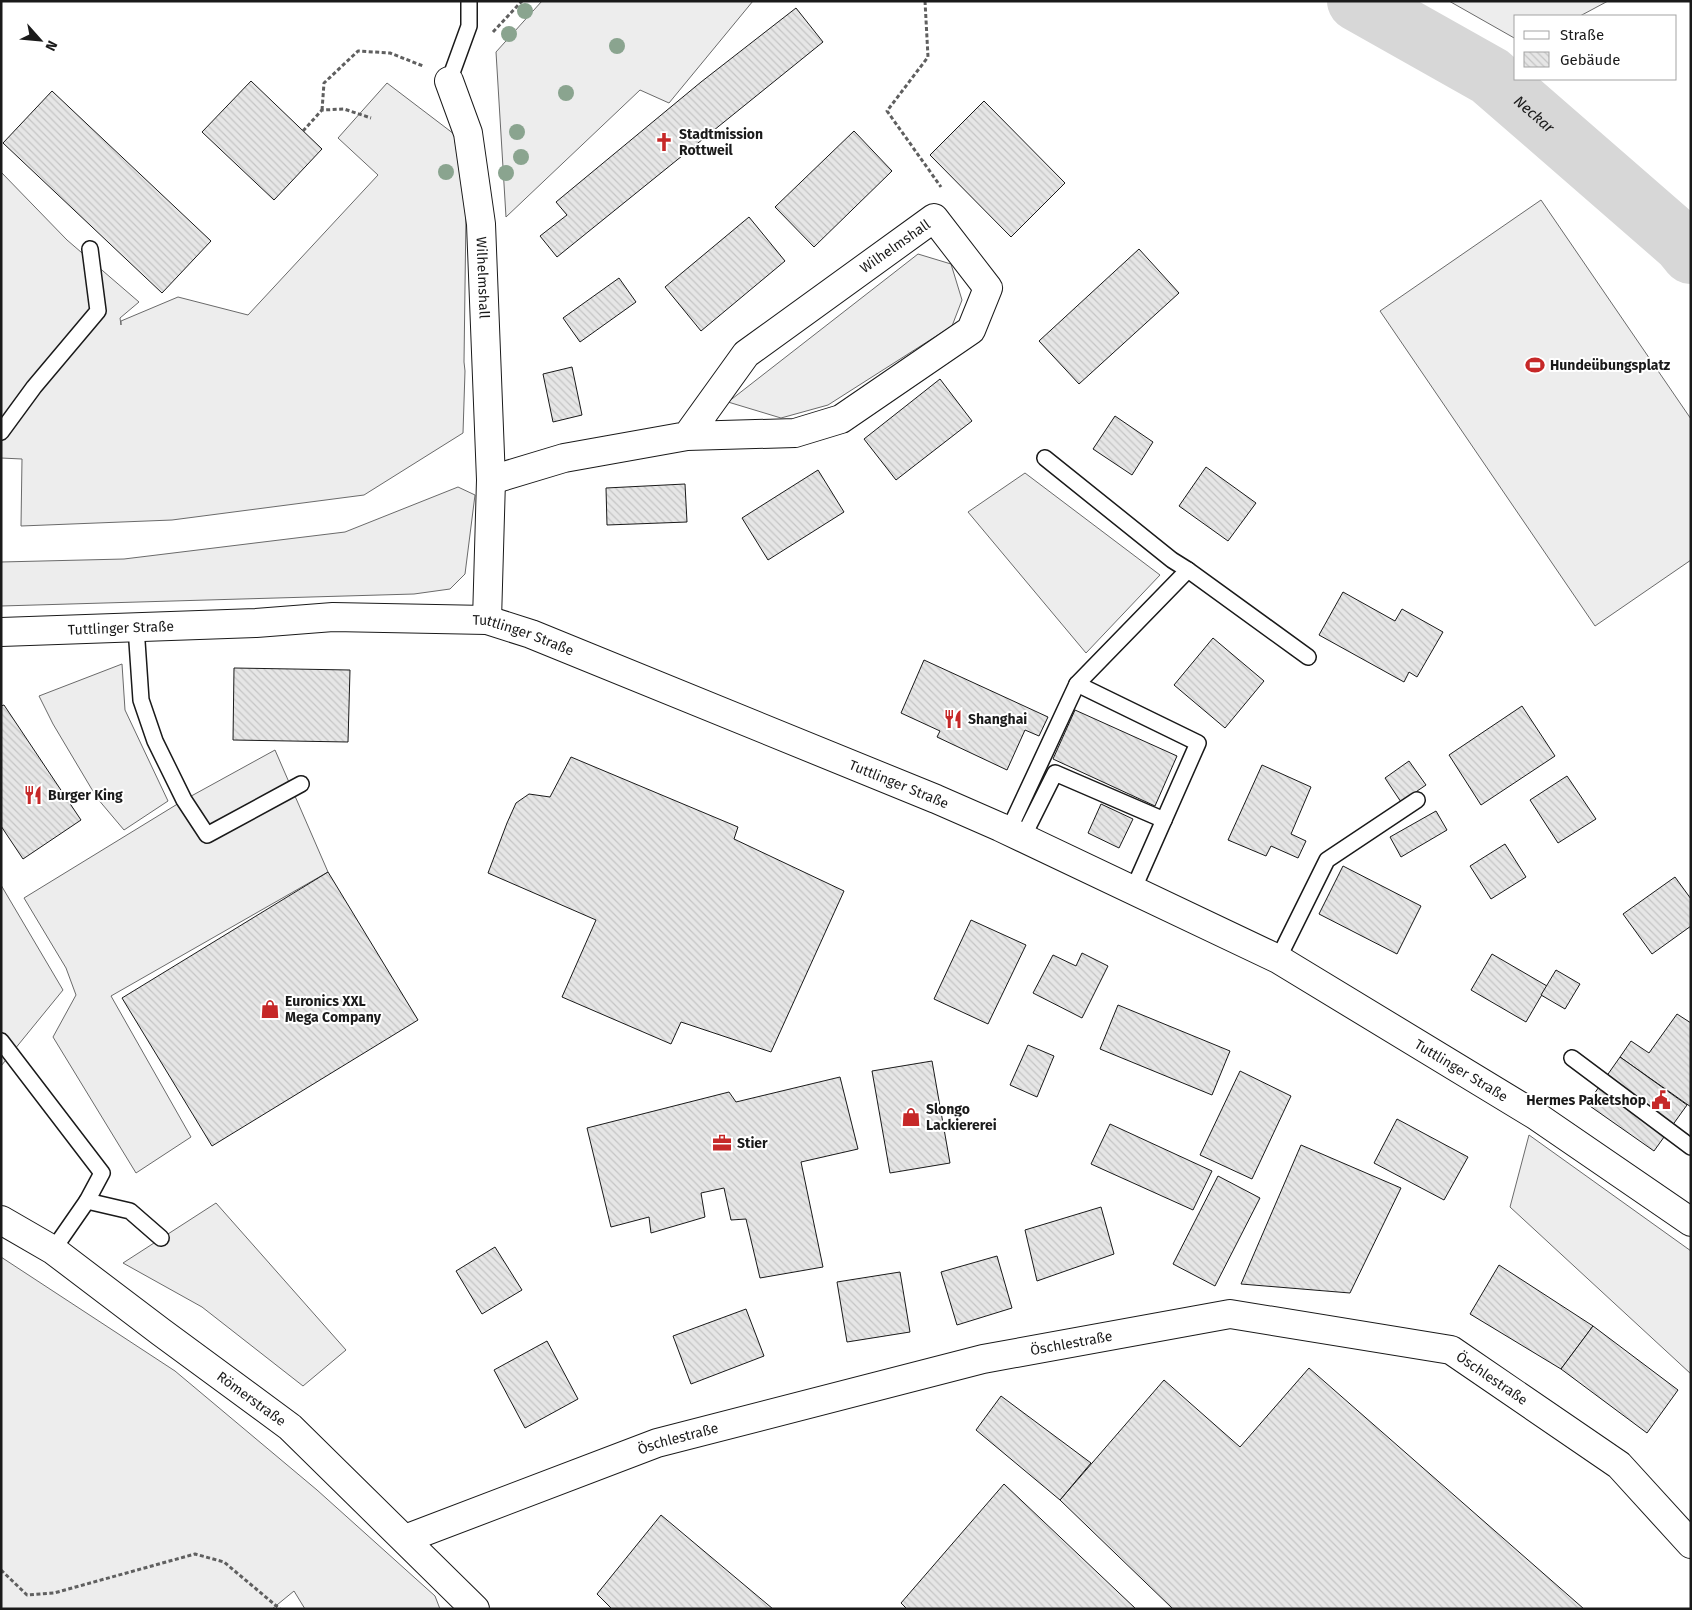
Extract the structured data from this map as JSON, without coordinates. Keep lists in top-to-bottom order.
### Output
{
  "streets": {
    "street": [
      "Wilhelmshall",
      "Tuttlinger Straße",
      "Öschlestraße",
      "Römerstraße"
    ]
  },
  "crossings": [
    ["Wilhelmshall", "Tuttlinger Straße"],
    ["Öschlestraße", "Römerstraße"]
  ],
  "water": ["Neckar"],
  "places": {
    "church": ["Stadtmission Rottweil"],
    "sports": ["Hundeübungsplatz"],
    "restaurant": ["Shanghai", "Burger King"],
    "shop": ["Euronics XXL Mega Company", "Slongo Lackiererei"],
    "public building": ["Hermes Paketshop"],
    "office": ["Stier"]
  },
  "legend": ["Straße", "Gebäude"],
  "north": "bottom right"
}
